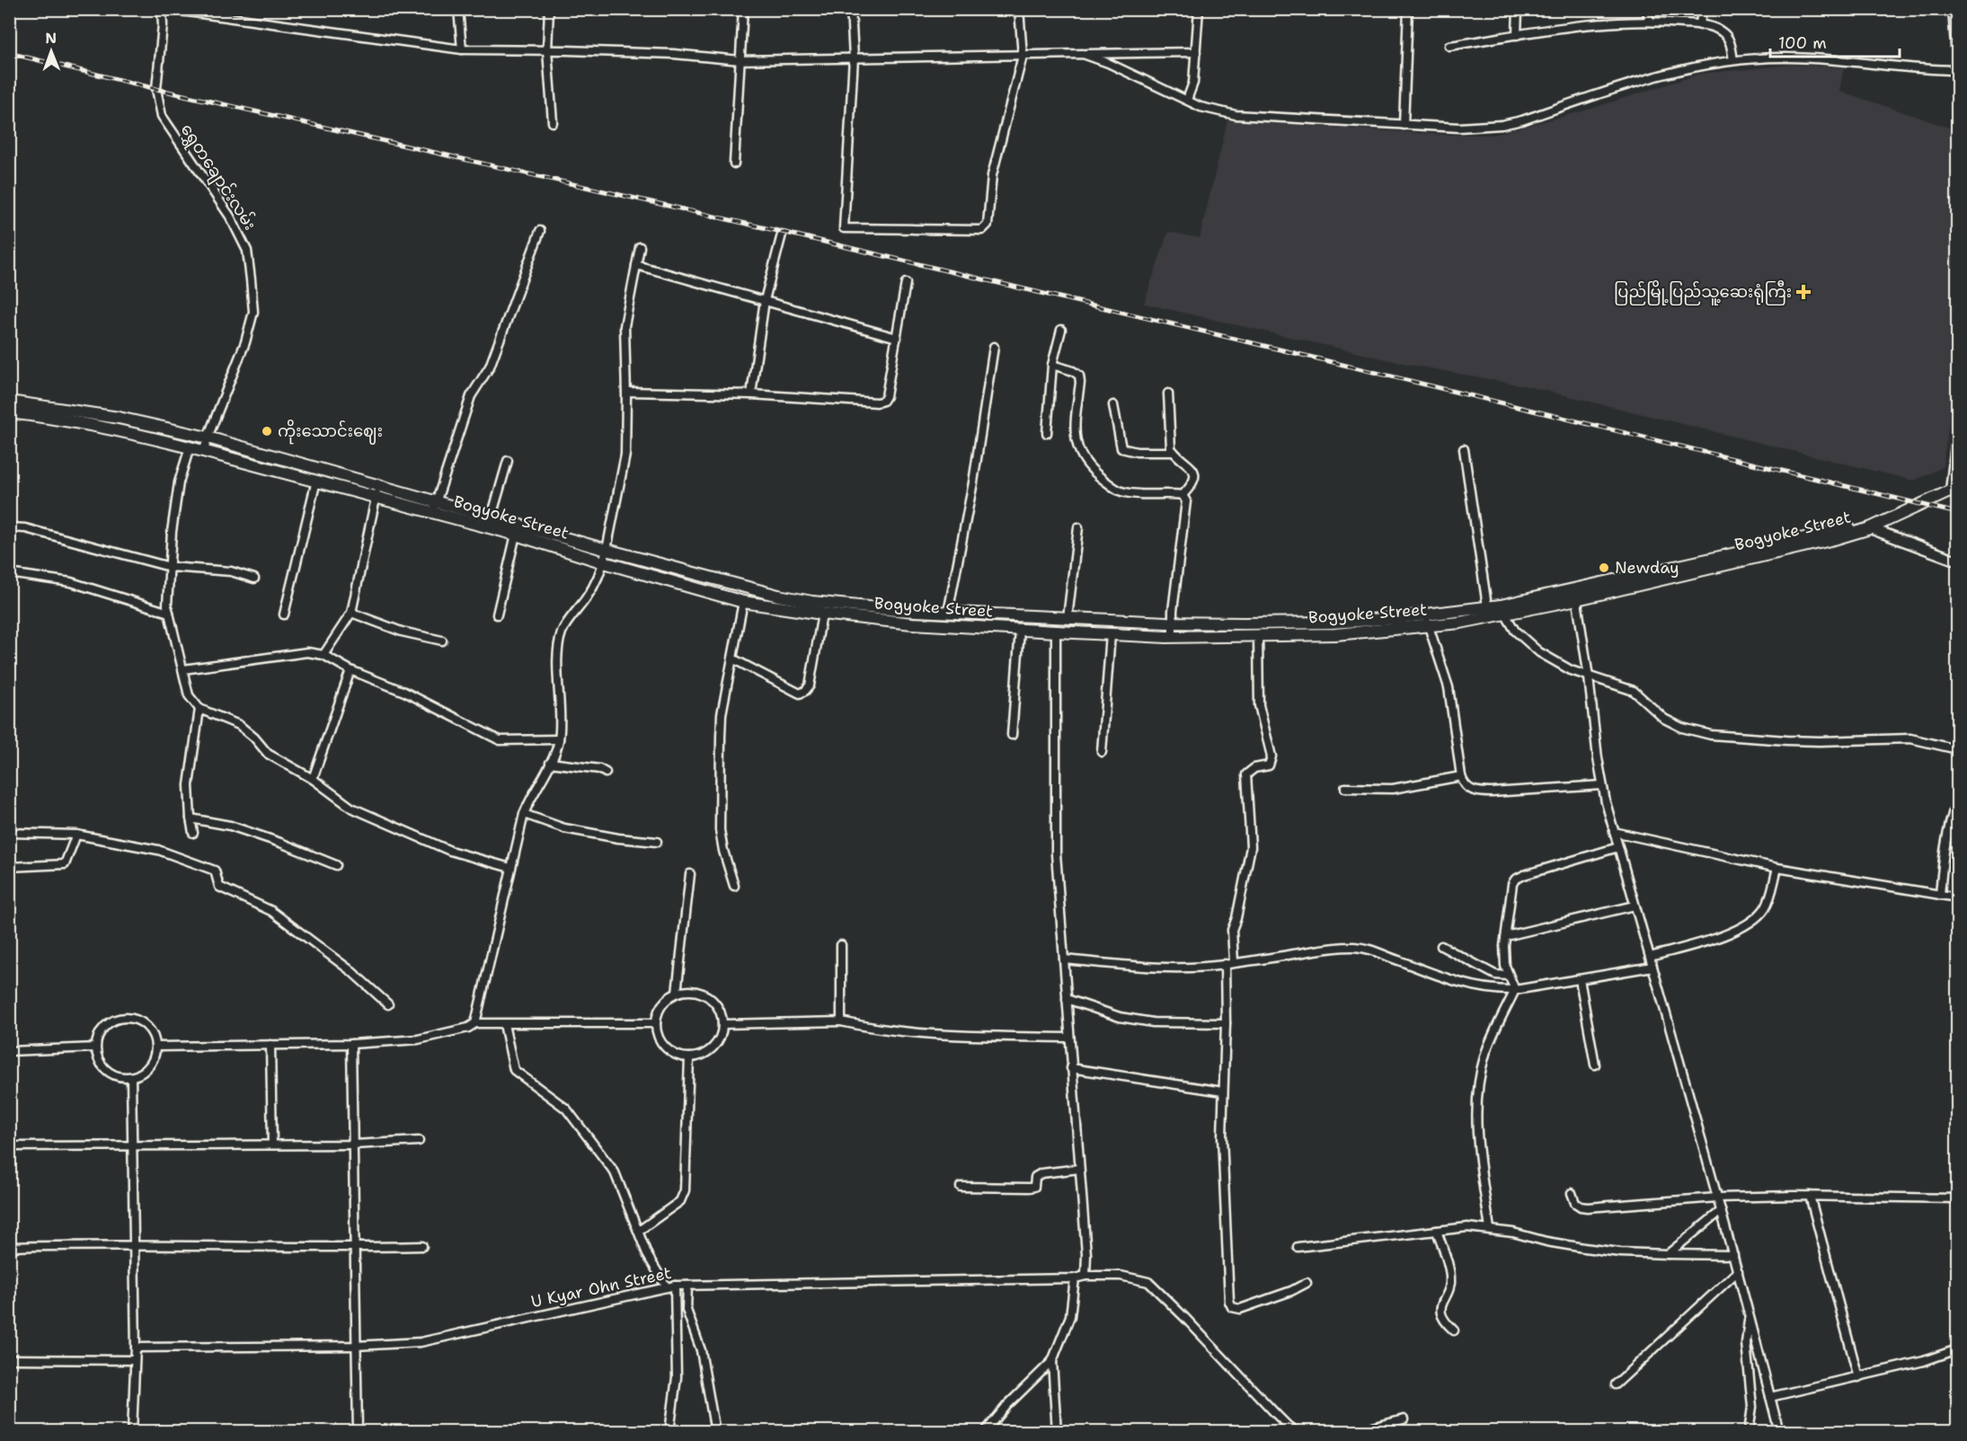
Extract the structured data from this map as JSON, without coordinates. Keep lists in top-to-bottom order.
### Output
{
  "streets": {
    "main road": ["Bogyoke Street"],
    "street": ["ရွှေတချောင်းလမ်း", "U Kyar Ohn Street"]
  },
  "crossings": [
    ["ရွှေတချောင်းလမ်း", "Bogyoke Street"]
  ],
  "places": {
    "health": ["ပြည်မြို့ပြည်သူ့ဆေးရုံကြီး"],
    "other": ["ကိုးသောင်းဈေး", "Newday"]
  },
  "scale_bar": "100 m",
  "north": "top"
}
